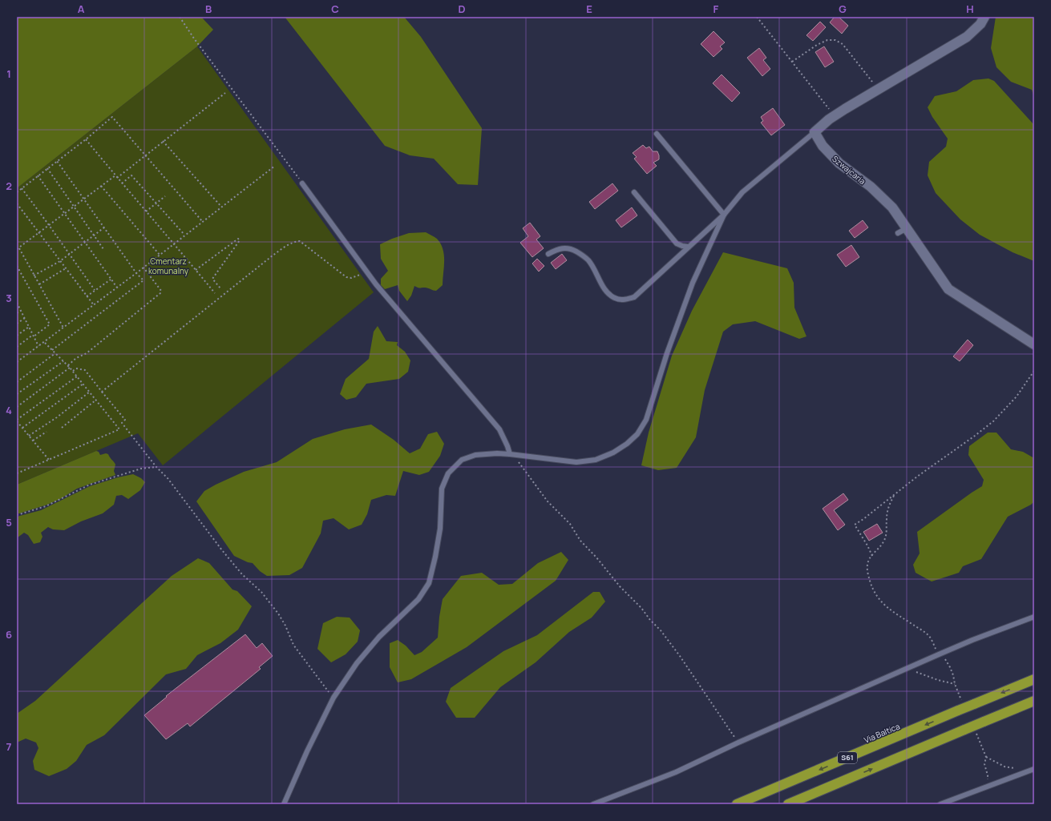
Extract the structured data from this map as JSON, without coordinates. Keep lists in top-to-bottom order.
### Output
{
  "streets": {
    "highway": ["Via Baltica", "S61"],
    "street": ["Szwajcaria"]
  },
  "parks": ["Cmentarz komunalny"],
  "grid": {
    "columns": [
      "A",
      "B",
      "C",
      "D",
      "E",
      "F",
      "G",
      "H"
    ],
    "rows": [
      "1",
      "2",
      "3",
      "4",
      "5",
      "6",
      "7"
    ]
  }
}
